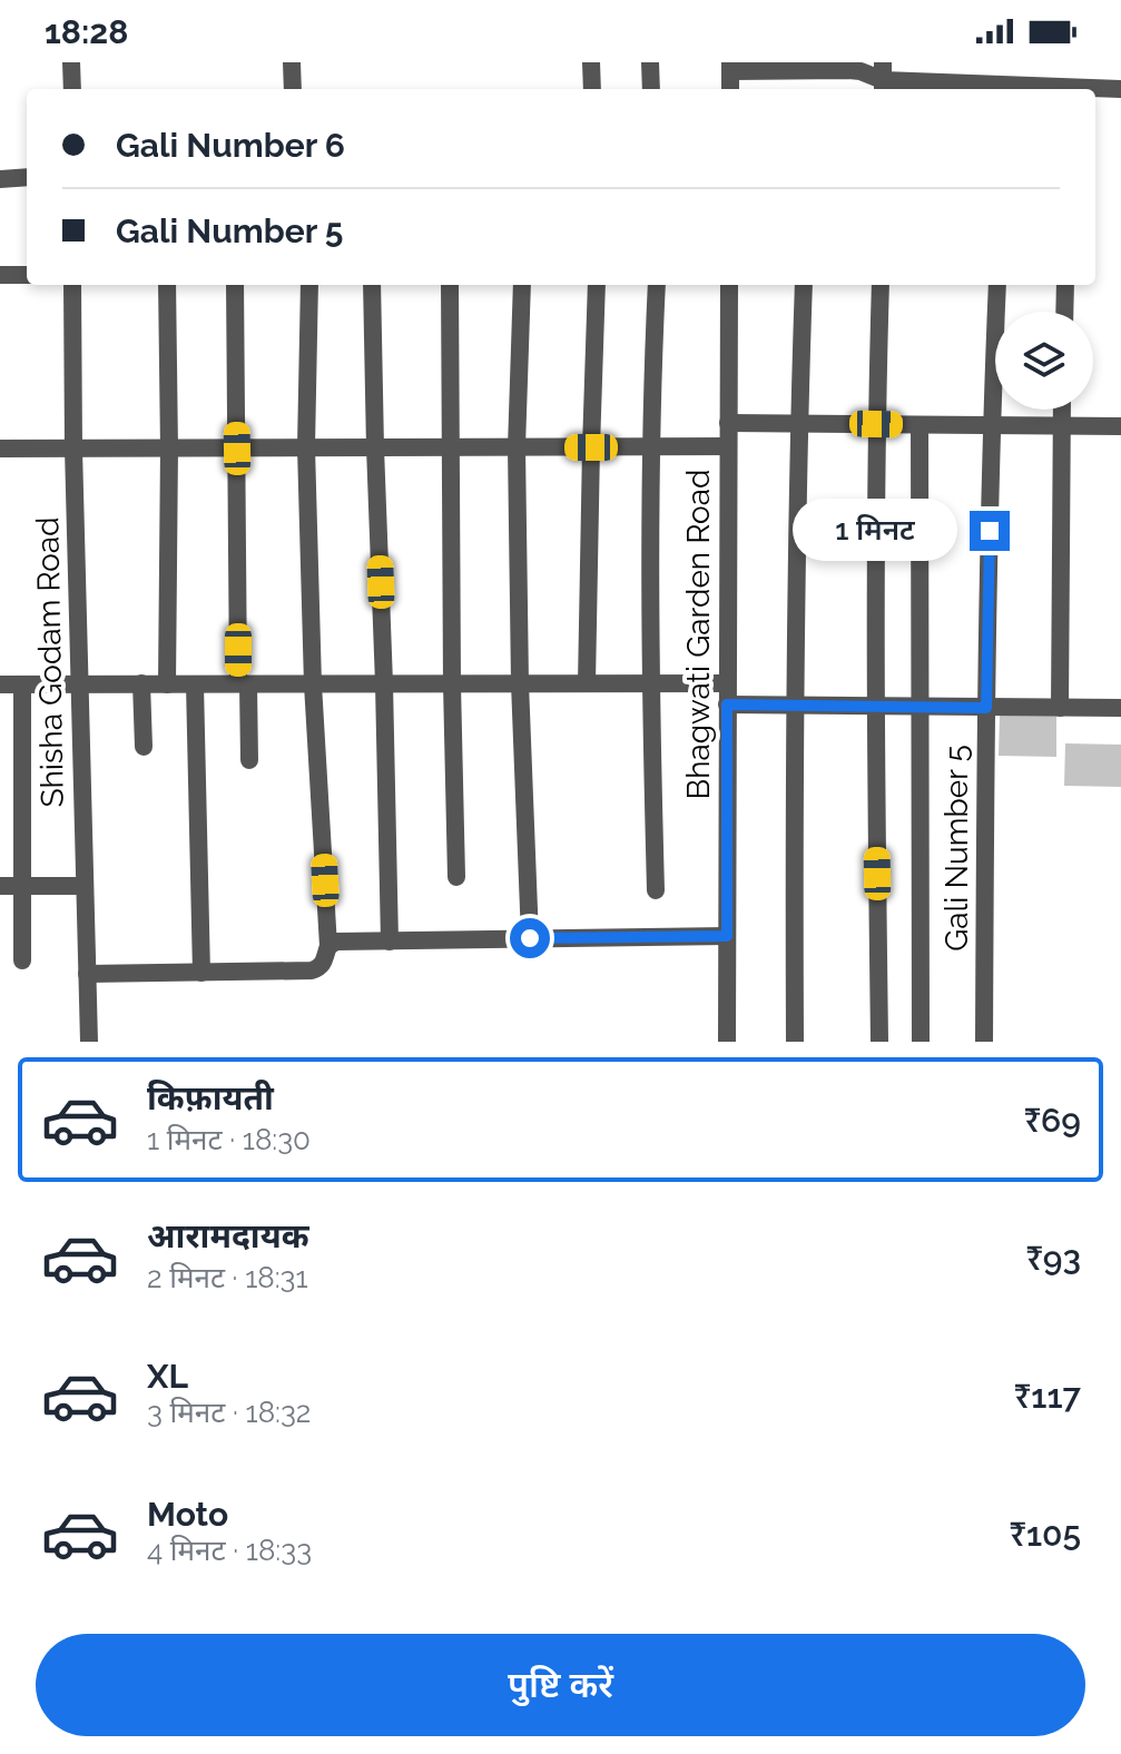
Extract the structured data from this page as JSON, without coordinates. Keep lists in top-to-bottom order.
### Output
{
  "streets": {
    "street": ["Bhagwati Garden Road", "Shisha Godam Road", "Gali Number 5"]
  },
  "page": {
    "status": "18:28",
    "banner": ["Gali Number 6", "Gali Number 5"],
    "bubble": "1 मिनट",
    "list": [
      {
        "name": "किफ़ायती",
        "note": "1 मिनट · 18:30",
        "value": "₹69"
      },
      {
        "name": "आरामदायक",
        "note": "2 मिनट · 18:31",
        "value": "₹93"
      },
      {
        "name": "XL",
        "note": "3 मिनट · 18:32",
        "value": "₹117"
      },
      {
        "name": "Moto",
        "note": "4 मिनट · 18:33",
        "value": "₹105"
      }
    ],
    "buttons": "पुष्टि करें"
  }
}
